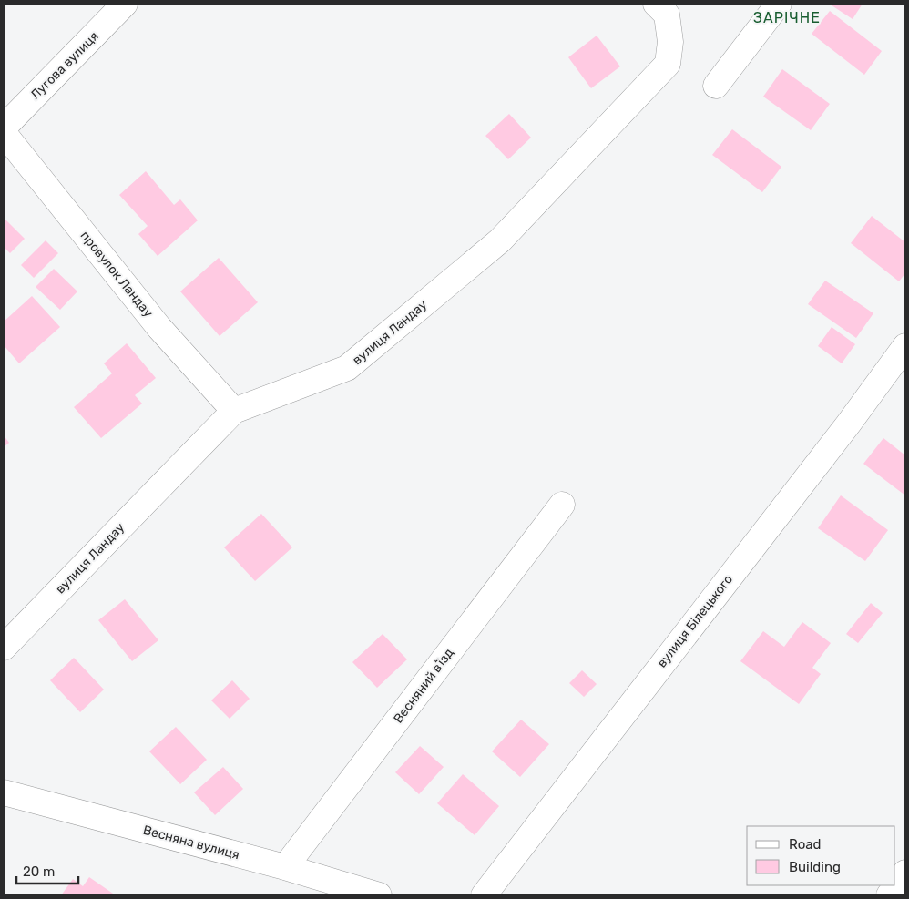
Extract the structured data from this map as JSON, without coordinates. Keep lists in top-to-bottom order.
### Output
{
  "streets": {
    "street": [
      "Лугова вулиця",
      "провулок Ландау",
      "вулиця Ландау",
      "вулиця Білецького",
      "Весняний вʼїзд",
      "Весняна вулиця"
    ]
  },
  "crossings": [
    ["провулок Ландау", "вулиця Ландау"],
    ["Весняний вʼїзд", "Весняна вулиця"]
  ],
  "districts": ["ЗАРІЧНЕ"],
  "legend": ["Road", "Building"],
  "scale_bar": "20 m"
}
